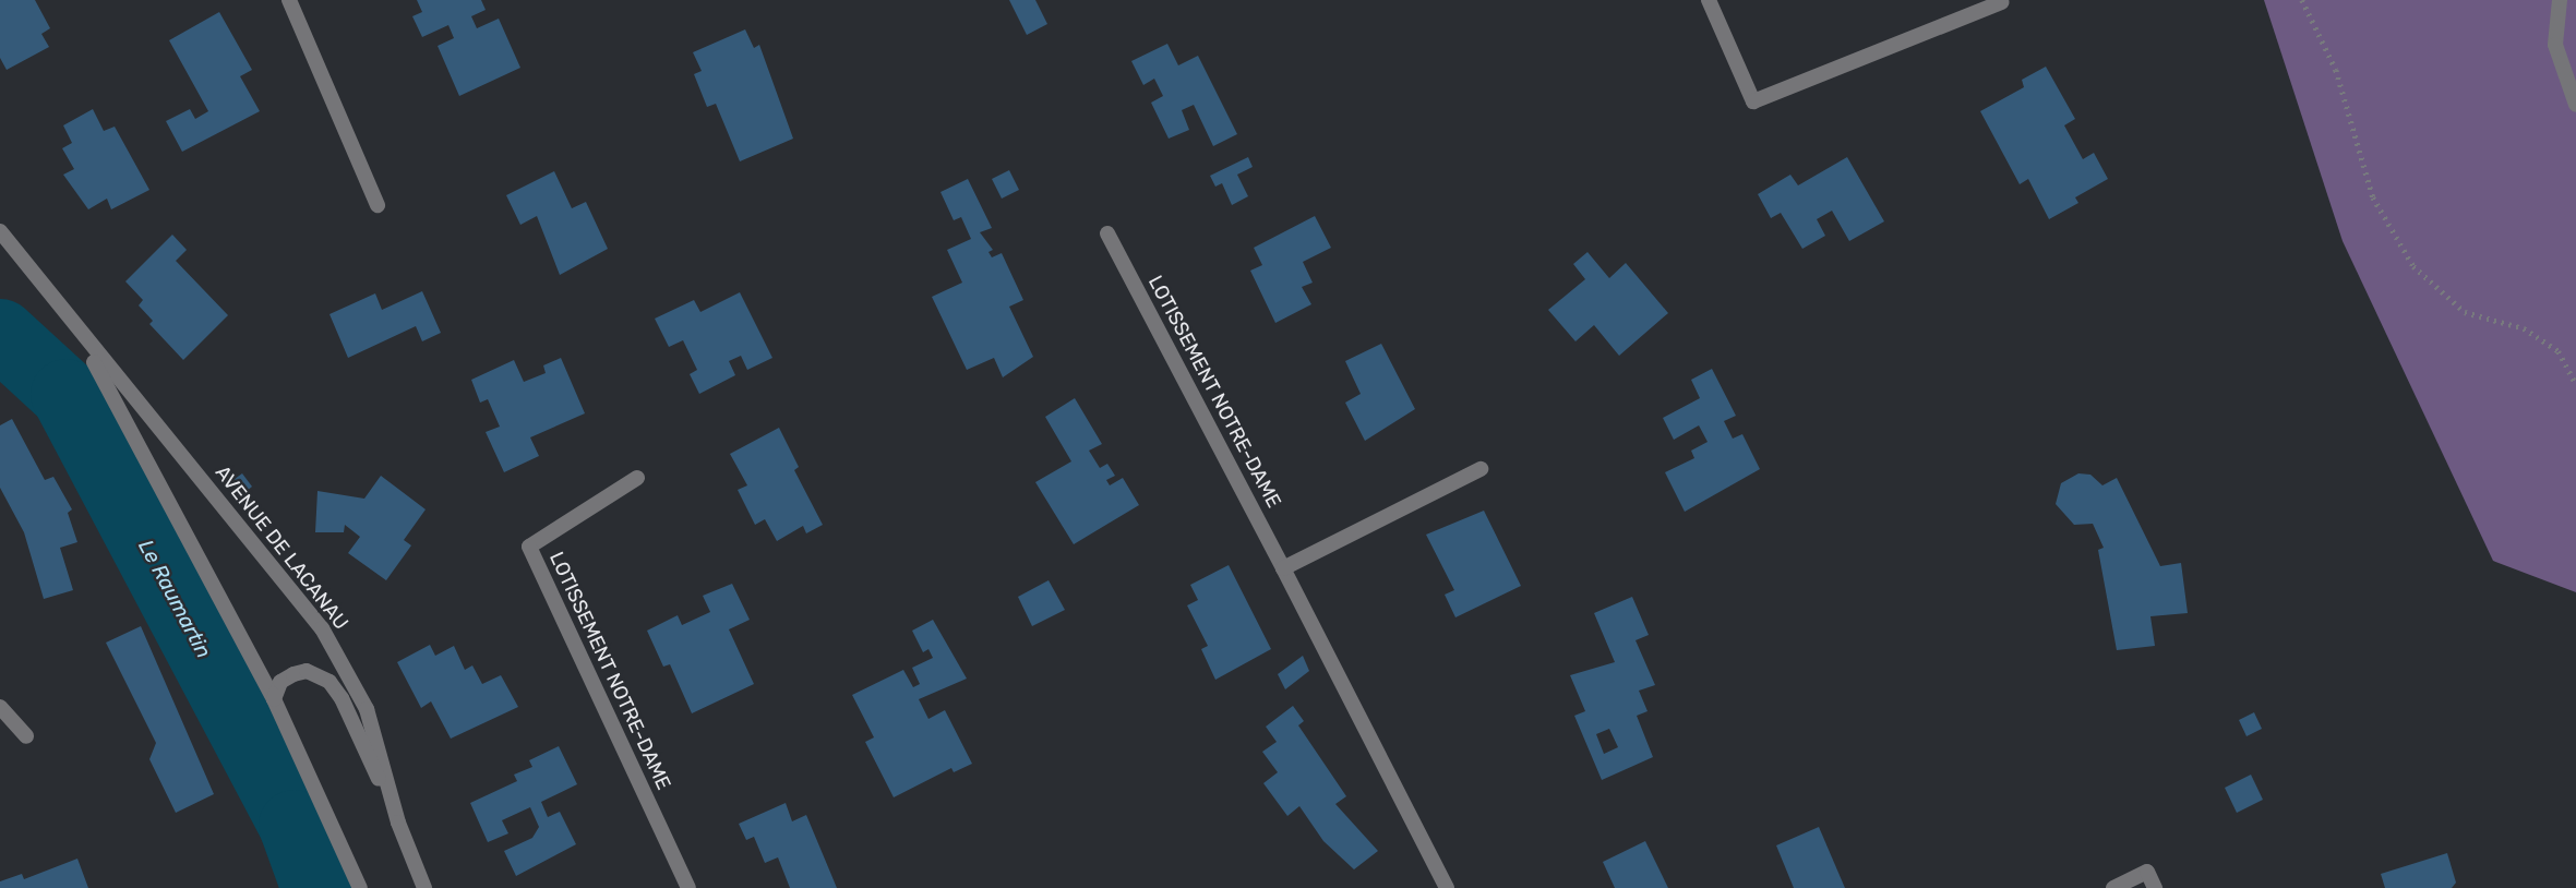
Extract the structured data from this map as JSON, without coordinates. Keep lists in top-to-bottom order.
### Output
{
  "streets": {
    "street": ["LOTISSEMENT NOTRE-DAME", "AVENUE DE LACANAU"]
  },
  "water": ["Le Raumartin"]
}
